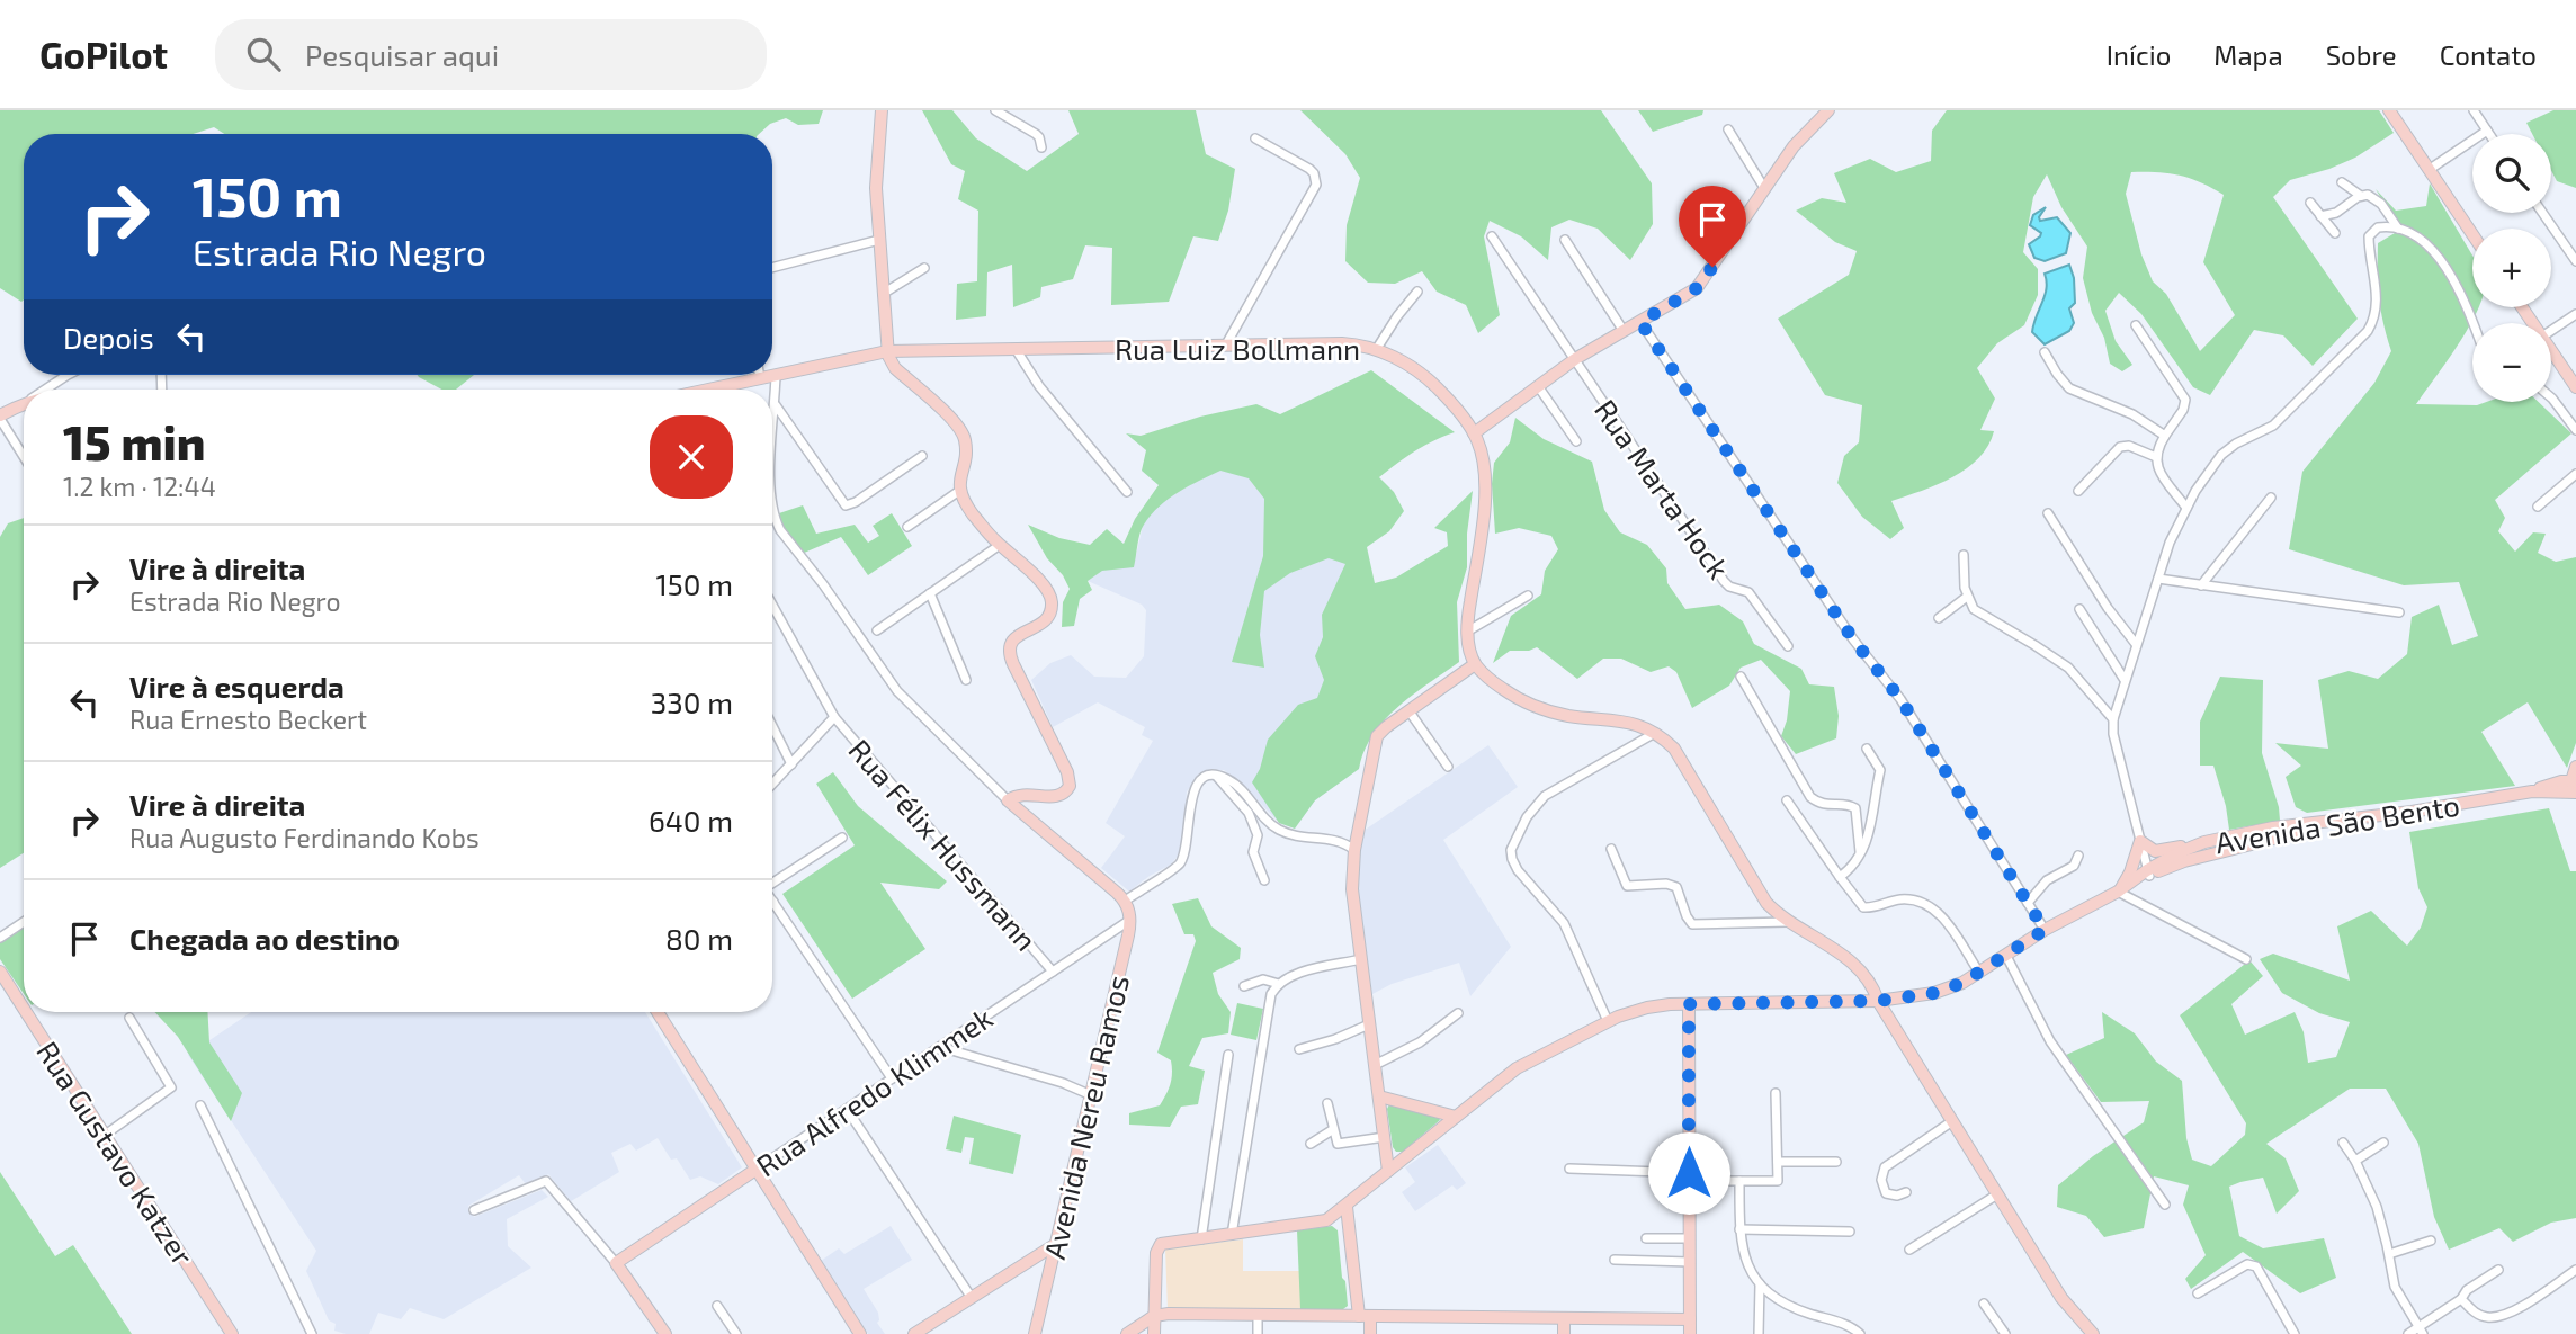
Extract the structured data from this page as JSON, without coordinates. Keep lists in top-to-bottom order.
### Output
{
  "streets": {
    "street": [
      "Rua Luiz Bollmann",
      "Rua Marta Hock",
      "Avenida São Bento",
      "Rua Félix Hussmann",
      "Rua Alfredo Klimmek",
      "Avenida Nereu Ramos",
      "Rua Gustavo Katzer"
    ]
  },
  "crossings": [
    ["Rua Félix Hussmann", "Rua Alfredo Klimmek"],
    ["Rua Alfredo Klimmek", "Avenida Nereu Ramos"]
  ],
  "page": {
    "header": "GoPilot",
    "search": "Pesquisar aqui",
    "nav": [
      "Início",
      "Mapa",
      "Sobre",
      "Contato"
    ],
    "map_buttons": ["+", "−"],
    "turn": ["150 m", "Estrada Rio Negro"],
    "then": "Depois",
    "heading": ["15 min", "1.2 km · 12:44"],
    "list": [
      {
        "name": "Vire à direita",
        "note": "Estrada Rio Negro",
        "value": "150 m"
      },
      {
        "name": "Vire à esquerda",
        "note": "Rua Ernesto Beckert",
        "value": "330 m"
      },
      {
        "name": "Vire à direita",
        "note": "Rua Augusto Ferdinando Kobs",
        "value": "640 m"
      },
      {
        "name": "Chegada ao destino",
        "value": "80 m"
      }
    ]
  }
}
